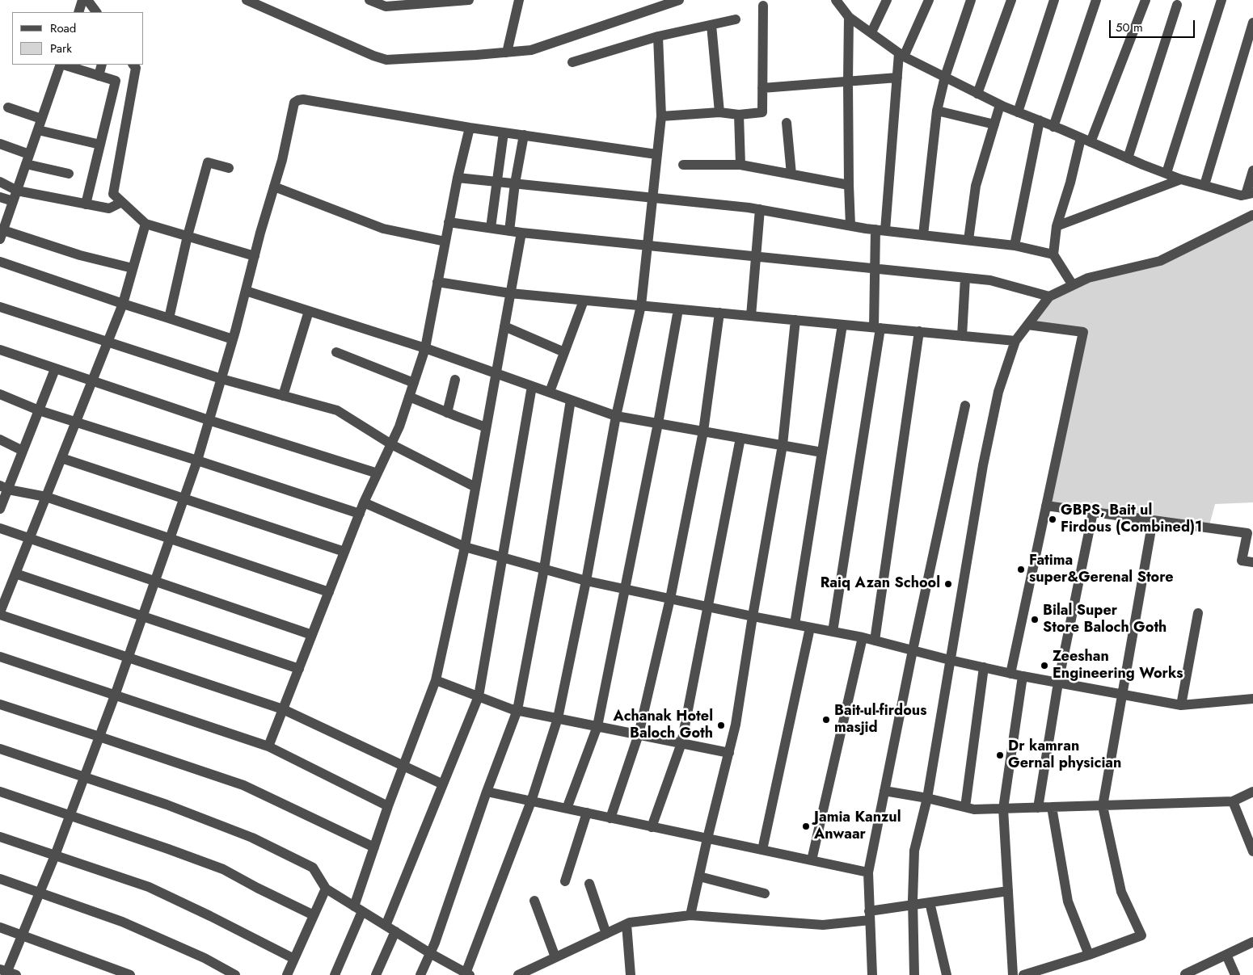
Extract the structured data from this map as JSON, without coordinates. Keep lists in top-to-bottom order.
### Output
{
  "places": [
    "GBPS, Bait ul Firdous (Combined)1",
    "Fatima super&Gerenal Store",
    "Raiq Azan School",
    "Bilal Super Store Baloch Goth",
    "Zeeshan Engineering Works",
    "Bait-ul-firdous masjid",
    "Achanak Hotel Baloch Goth",
    "Dr kamran Gernal physician",
    "Jamia Kanzul Anwaar"
  ],
  "legend": ["Road", "Park"],
  "scale_bar": "50 m"
}
